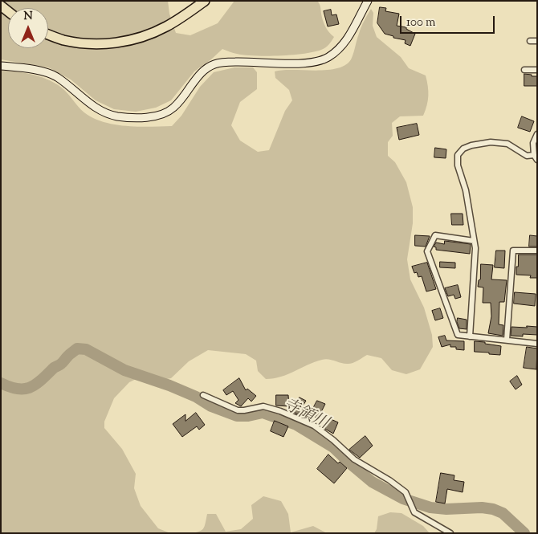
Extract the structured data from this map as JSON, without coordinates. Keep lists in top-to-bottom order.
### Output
{
  "water": ["寺領川"],
  "scale_bar": "100 m",
  "north": "top"
}
